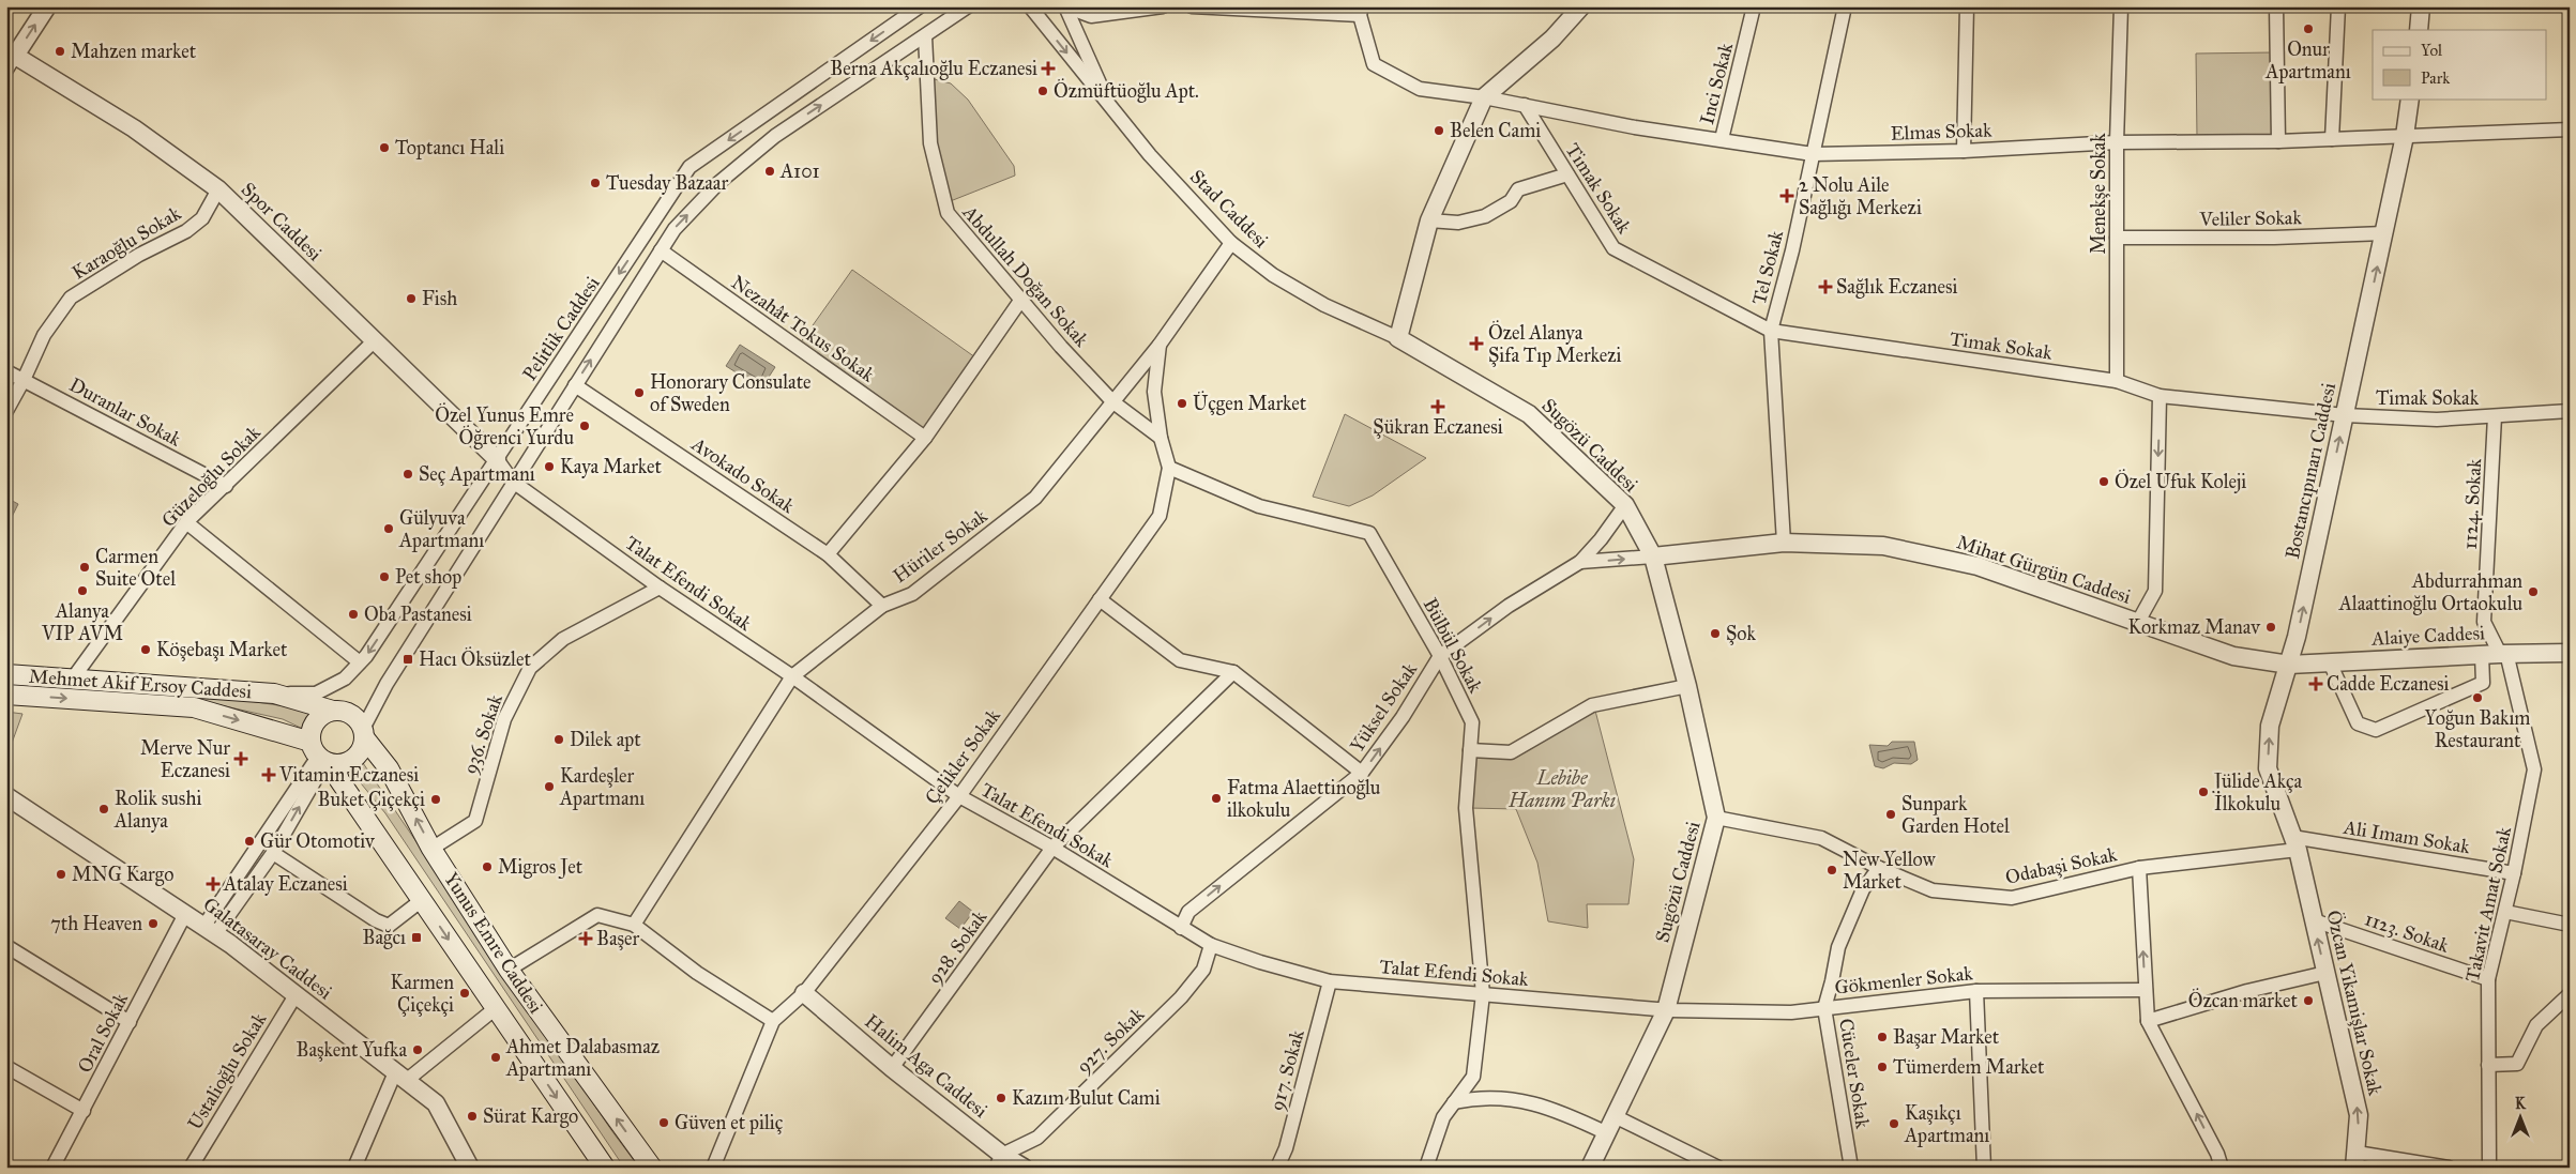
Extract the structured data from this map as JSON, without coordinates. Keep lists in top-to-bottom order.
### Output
{
  "streets": {
    "main road": ["Mehmet Akif Ersoy Caddesi", "Yunus Emre Caddesi"],
    "street": [
      "Inci Sokak",
      "Elmas Sokak",
      "Timak Sokak",
      "Menekşe Sokak",
      "Stad Caddesi",
      "Veliler Sokak",
      "Spor Caddesi",
      "Karaoğlu Sokak",
      "Tel Sokak",
      "Abdullah Doğan Sokak",
      "Pelitlik Caddesi",
      "Nezahât Tokus Sokak",
      "Duranlar Sokak",
      "Sugözü Caddesi",
      "Bostancıpınarı Caddesi",
      "Avokado Sokak",
      "Güzeloğlu Sokak",
      "1124. Sokak",
      "Hüriler Sokak",
      "Mihat Gürgün Caddesi",
      "Talat Efendi Sokak",
      "Alaiye Caddesi",
      "Bülbül Sokak",
      "Yüksel Sokak",
      "936. Sokak",
      "Çelikler Sokak",
      "Ali Imam Sokak",
      "Odabaşi Sokak",
      "Takavit Amat Sokak",
      "1123. Sokak",
      "928. Sokak",
      "Galatasaray Caddesi",
      "Gökmenler Sokak",
      "Özcan Yikamişlar Sokak",
      "Oral Sokak",
      "927. Sokak",
      "Halim Aga Caddesi",
      "917. Sokak",
      "Ustalioğlu Sokak",
      "Cüceler Sokak"
    ]
  },
  "crossings": [
    ["Inci Sokak", "Elmas Sokak"],
    ["Elmas Sokak", "Timak Sokak"],
    ["Elmas Sokak", "Menekşe Sokak"],
    ["Elmas Sokak", "Tel Sokak"],
    ["Elmas Sokak", "Bostancıpınarı Caddesi"],
    ["Timak Sokak", "Menekşe Sokak"],
    ["Timak Sokak", "Tel Sokak"],
    ["Timak Sokak", "Bostancıpınarı Caddesi"],
    ["Timak Sokak", "1124. Sokak"],
    ["Menekşe Sokak", "Veliler Sokak"],
    ["Stad Caddesi", "Sugözü Caddesi"],
    ["Stad Caddesi", "Hüriler Sokak"],
    ["Veliler Sokak", "Bostancıpınarı Caddesi"],
    ["Spor Caddesi", "Karaoğlu Sokak"],
    ["Spor Caddesi", "Pelitlik Caddesi"],
    ["Spor Caddesi", "Güzeloğlu Sokak"],
    ["Spor Caddesi", "Talat Efendi Sokak"],
    ["Karaoğlu Sokak", "Duranlar Sokak"],
    ["Tel Sokak", "Mihat Gürgün Caddesi"],
    ["Abdullah Doğan Sokak", "Hüriler Sokak"],
    ["Abdullah Doğan Sokak", "Çelikler Sokak"],
    ["Pelitlik Caddesi", "Talat Efendi Sokak"],
    ["Pelitlik Caddesi", "Mehmet Akif Ersoy Caddesi"],
    ["Duranlar Sokak", "Güzeloğlu Sokak"],
    ["Sugözü Caddesi", "Mihat Gürgün Caddesi"],
    ["Sugözü Caddesi", "Talat Efendi Sokak"],
    ["Sugözü Caddesi", "Yüksel Sokak"],
    ["Sugözü Caddesi", "Odabaşi Sokak"],
    ["Sugözü Caddesi", "Gökmenler Sokak"],
    ["Bostancıpınarı Caddesi", "Mihat Gürgün Caddesi"],
    ["Bostancıpınarı Caddesi", "Alaiye Caddesi"],
    ["Bostancıpınarı Caddesi", "Ali Imam Sokak"],
    ["Bostancıpınarı Caddesi", "Odabaşi Sokak"],
    ["Bostancıpınarı Caddesi", "Özcan Yikamişlar Sokak"],
    ["Avokado Sokak", "Hüriler Sokak"],
    ["Güzeloğlu Sokak", "Mehmet Akif Ersoy Caddesi"],
    ["1124. Sokak", "Alaiye Caddesi"],
    ["1124. Sokak", "Takavit Amat Sokak"],
    ["Hüriler Sokak", "Talat Efendi Sokak"],
    ["Hüriler Sokak", "Çelikler Sokak"],
    ["Mihat Gürgün Caddesi", "Alaiye Caddesi"],
    ["Mihat Gürgün Caddesi", "Yüksel Sokak"],
    ["Talat Efendi Sokak", "Bülbül Sokak"],
    ["Talat Efendi Sokak", "Yüksel Sokak"],
    ["Talat Efendi Sokak", "936. Sokak"],
    ["Talat Efendi Sokak", "Çelikler Sokak"],
    ["Talat Efendi Sokak", "928. Sokak"],
    ["Talat Efendi Sokak", "Gökmenler Sokak"],
    ["Talat Efendi Sokak", "927. Sokak"],
    ["Talat Efendi Sokak", "917. Sokak"],
    ["Alaiye Caddesi", "Takavit Amat Sokak"],
    ["Bülbül Sokak", "Yüksel Sokak"],
    ["Bülbül Sokak", "Çelikler Sokak"],
    ["Mehmet Akif Ersoy Caddesi", "Yunus Emre Caddesi"],
    ["936. Sokak", "Yunus Emre Caddesi"],
    ["Çelikler Sokak", "Halim Aga Caddesi"],
    ["Ali Imam Sokak", "Odabaşi Sokak"],
    ["Ali Imam Sokak", "Takavit Amat Sokak"],
    ["Ali Imam Sokak", "Özcan Yikamişlar Sokak"],
    ["Odabaşi Sokak", "Özcan Yikamişlar Sokak"],
    ["Odabaşi Sokak", "Cüceler Sokak"],
    ["Takavit Amat Sokak", "1123. Sokak"],
    ["1123. Sokak", "Özcan Yikamişlar Sokak"],
    ["928. Sokak", "Halim Aga Caddesi"],
    ["Galatasaray Caddesi", "Oral Sokak"],
    ["Galatasaray Caddesi", "Ustalioğlu Sokak"],
    ["Gökmenler Sokak", "Cüceler Sokak"],
    ["927. Sokak", "Halim Aga Caddesi"]
  ],
  "one_way": ["Bostancıpınarı Caddesi", "Yüksel Sokak", "Özcan Yikamişlar Sokak"],
  "parks": ["Lebibe Hanım Parkı"],
  "places": {
    "other": [
      "Onur Apartmanı",
      "Mahzen market",
      "Özmüftüoğlu Apt.",
      "Belen Cami",
      "Toptancı Hali",
      "A101",
      "Tuesday Bazaar",
      "Fish",
      "Honorary Consulate of Sweden",
      "Üçgen Market",
      "Özel Yunus Emre Öğrenci Yurdu",
      "Kaya Market",
      "Seç Apartmanı",
      "Özel Ufuk Koleji",
      "Gülyuva Apartmanı",
      "Carmen Suite Otel",
      "Pet shop",
      "Alanya VIP AVM",
      "Abdurrahman Alaattinoğlu Ortaokulu",
      "Oba Pastanesi",
      "Korkmaz Manav",
      "Şok",
      "Köşebaşı Market",
      "Yoğun Bakım Restaurant",
      "Dilek apt",
      "Kardeşler Apartmanı",
      "Jülide Akça İlkokulu",
      "Fatma Alaettinoğlu ilkokulu",
      "Buket Çiçekçi",
      "Rolik sushi Alanya",
      "Sunpark Garden Hotel",
      "Gür Otomotiv",
      "Migros Jet",
      "New Yellow Market",
      "MNG Kargo",
      "7th Heaven",
      "Karmen Çiçekçi",
      "Özcan market",
      "Başar Market",
      "Başkent Yufka",
      "Ahmet Dalabasmaz Apartmanı",
      "Tümerdem Market",
      "Kazım Bulut Cami",
      "Sürat Kargo",
      "Güven et piliç",
      "Kaşıkçı Apartmanı"
    ],
    "health": [
      "Berna Akçalıoğlu Eczanesi",
      "2 Nolu Aile Sağlığı Merkezi",
      "Sağlık Eczanesi",
      "Özel Alanya Şifa Tıp Merkezi",
      "Şükran Eczanesi",
      "Cadde Eczanesi",
      "Merve Nur Eczanesi",
      "Vitamin Eczanesi",
      "Atalay Eczanesi",
      "Başer"
    ],
    "transit": ["Hacı Öksüzlet", "Bağcı"]
  },
  "legend": ["Yol", "Park"],
  "north": "top"
}
